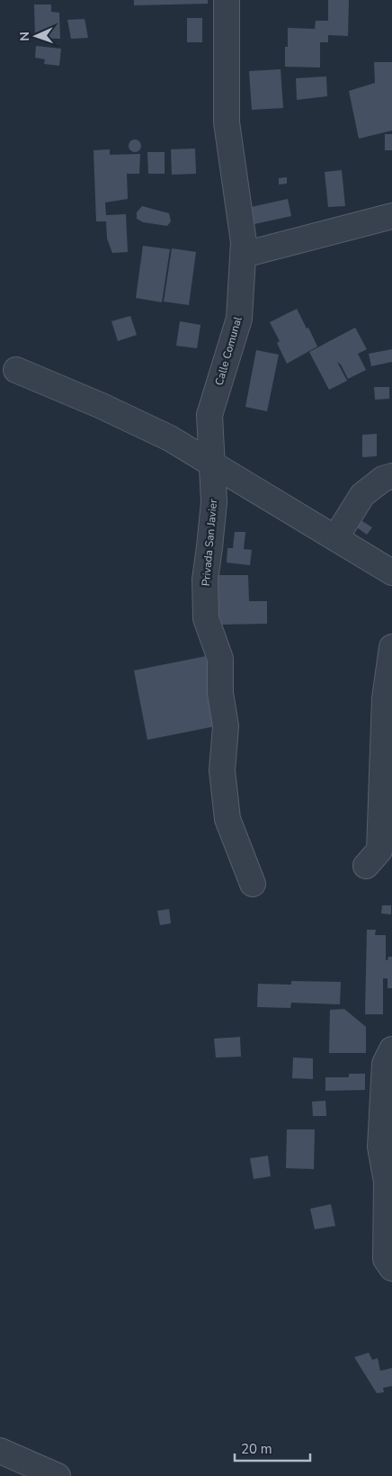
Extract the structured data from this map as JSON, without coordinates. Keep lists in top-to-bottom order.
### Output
{
  "streets": {
    "street": ["Calle Comunal", "Privada San Javier"]
  },
  "crossings": [
    ["Calle Comunal", "Privada San Javier"]
  ],
  "scale_bar": "20 m",
  "north": "left"
}
